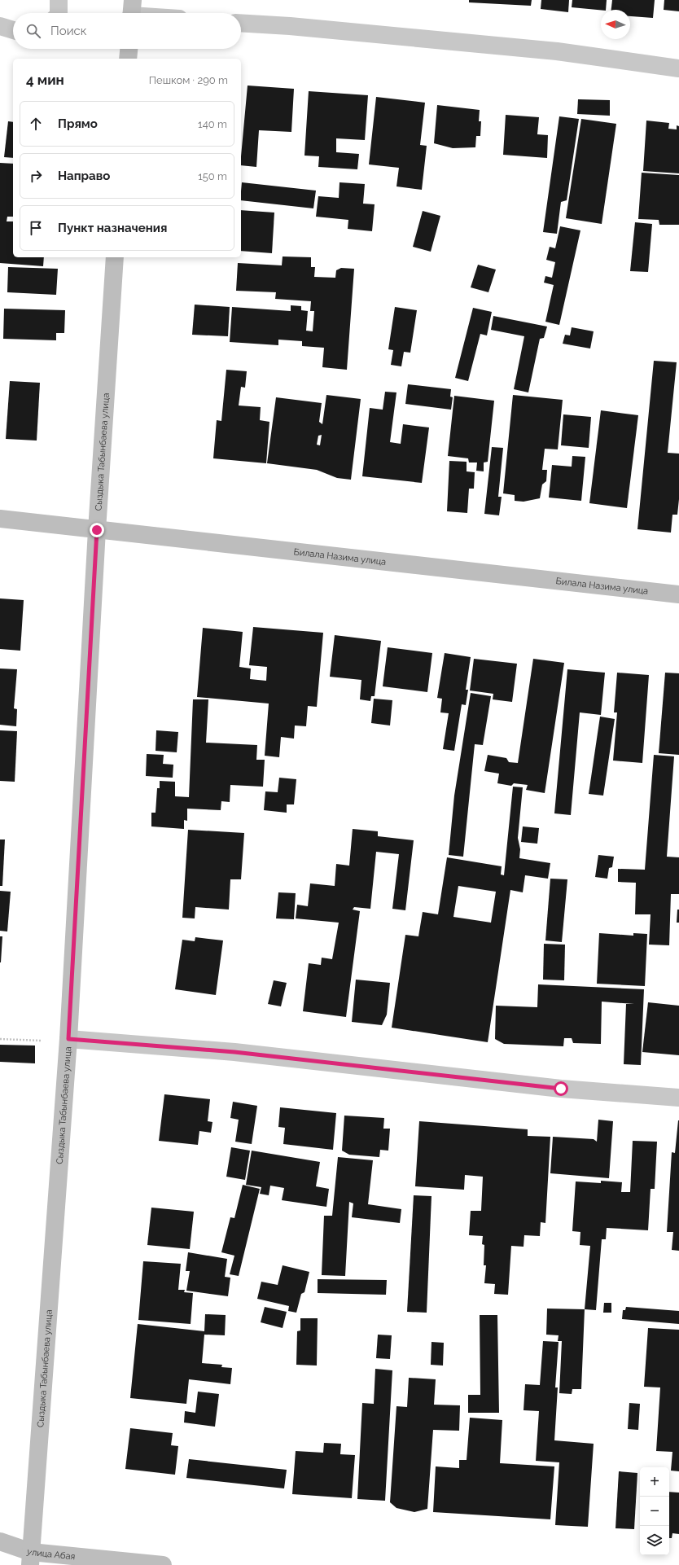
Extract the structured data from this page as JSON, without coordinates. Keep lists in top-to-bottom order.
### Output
{
  "streets": {
    "street": ["Сыздыка Табынбаева улица", "Билала Назима улица", "улица Абая"]
  },
  "crossings": [
    ["Сыздыка Табынбаева улица", "Билала Назима улица"],
    ["Сыздыка Табынбаева улица", "улица Абая"]
  ],
  "north": "left",
  "page": {
    "search": "Поиск",
    "heading": ["4 мин", "Пешком · 290 m"],
    "list": [
      ["Прямо", "140 m"],
      ["Направо", "150 m"],
      "Пункт назначения"
    ],
    "map_buttons": ["+", "−"]
  }
}
